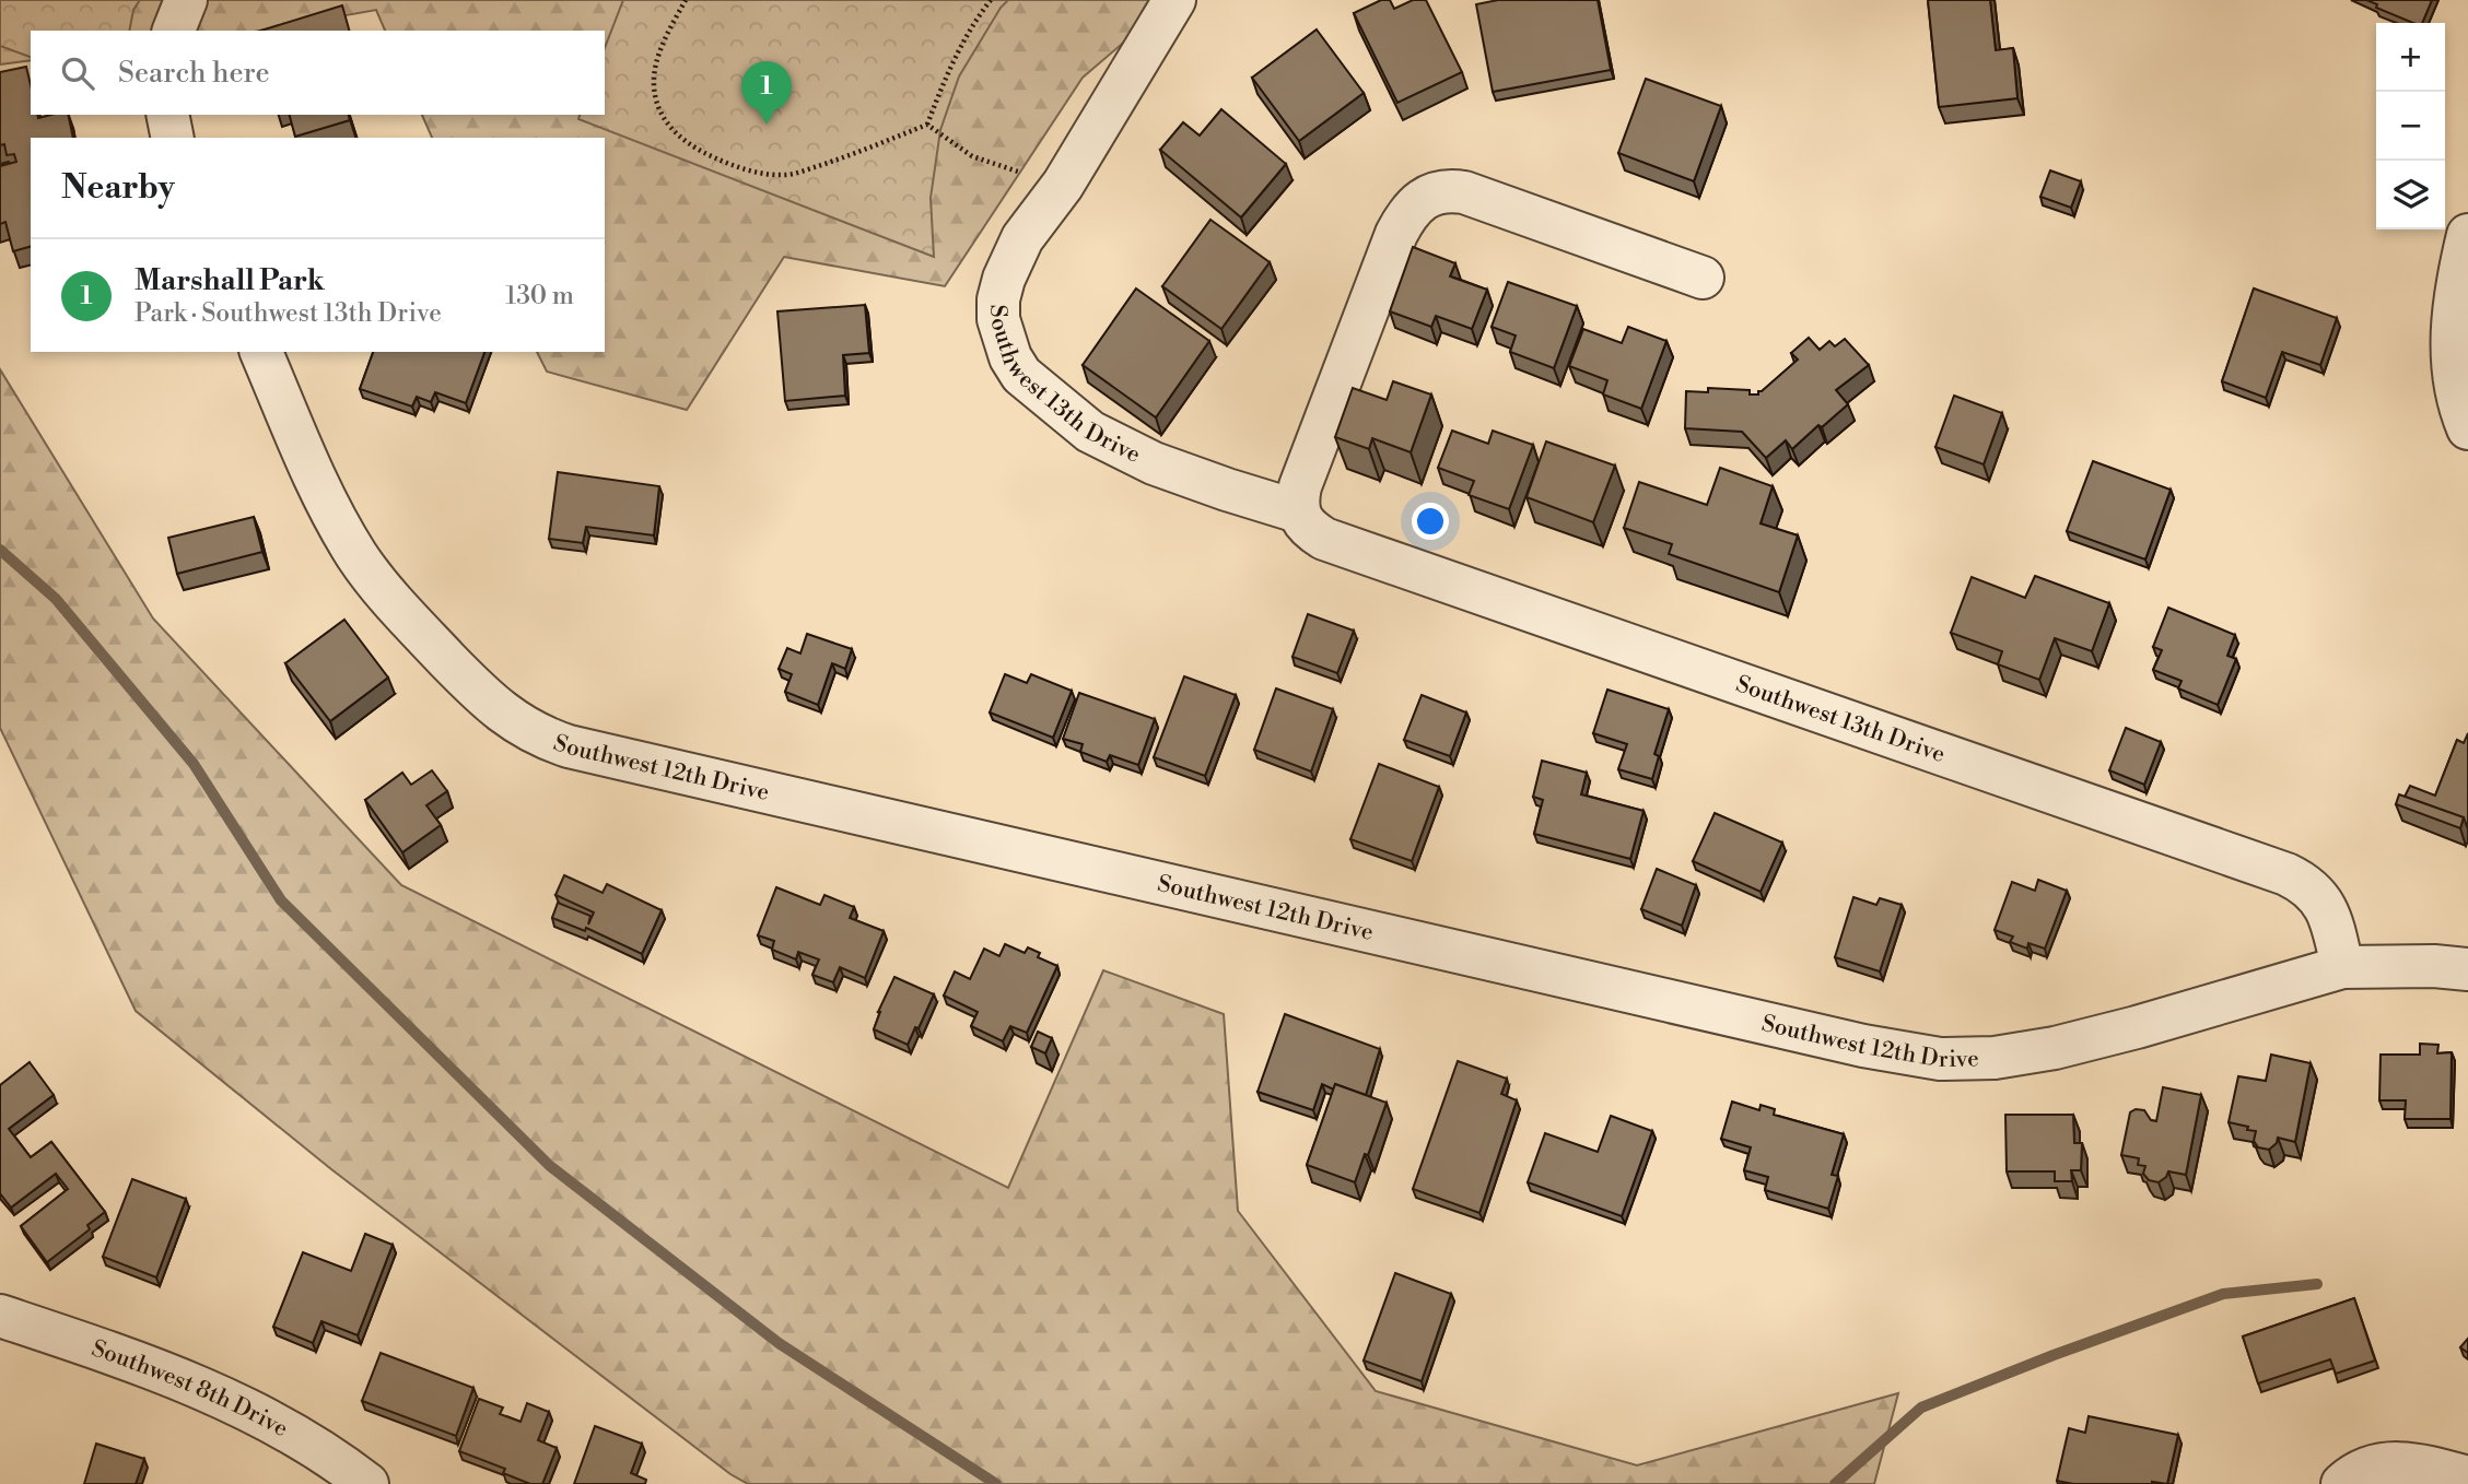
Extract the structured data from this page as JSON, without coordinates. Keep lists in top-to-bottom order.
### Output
{
  "streets": {
    "street": ["Southwest 13th Drive", "Southwest 12th Drive", "Southwest 8th Drive"]
  },
  "crossings": [
    ["Southwest 13th Drive", "Southwest 12th Drive"]
  ],
  "page": {
    "map_buttons": ["+", "−"],
    "search": "Search here",
    "pins": "1",
    "heading": "Nearby",
    "list": [
      {
        "mark": "1",
        "name": "Marshall Park",
        "note": "Park · Southwest 13th Drive",
        "value": "130 m"
      }
    ]
  }
}
